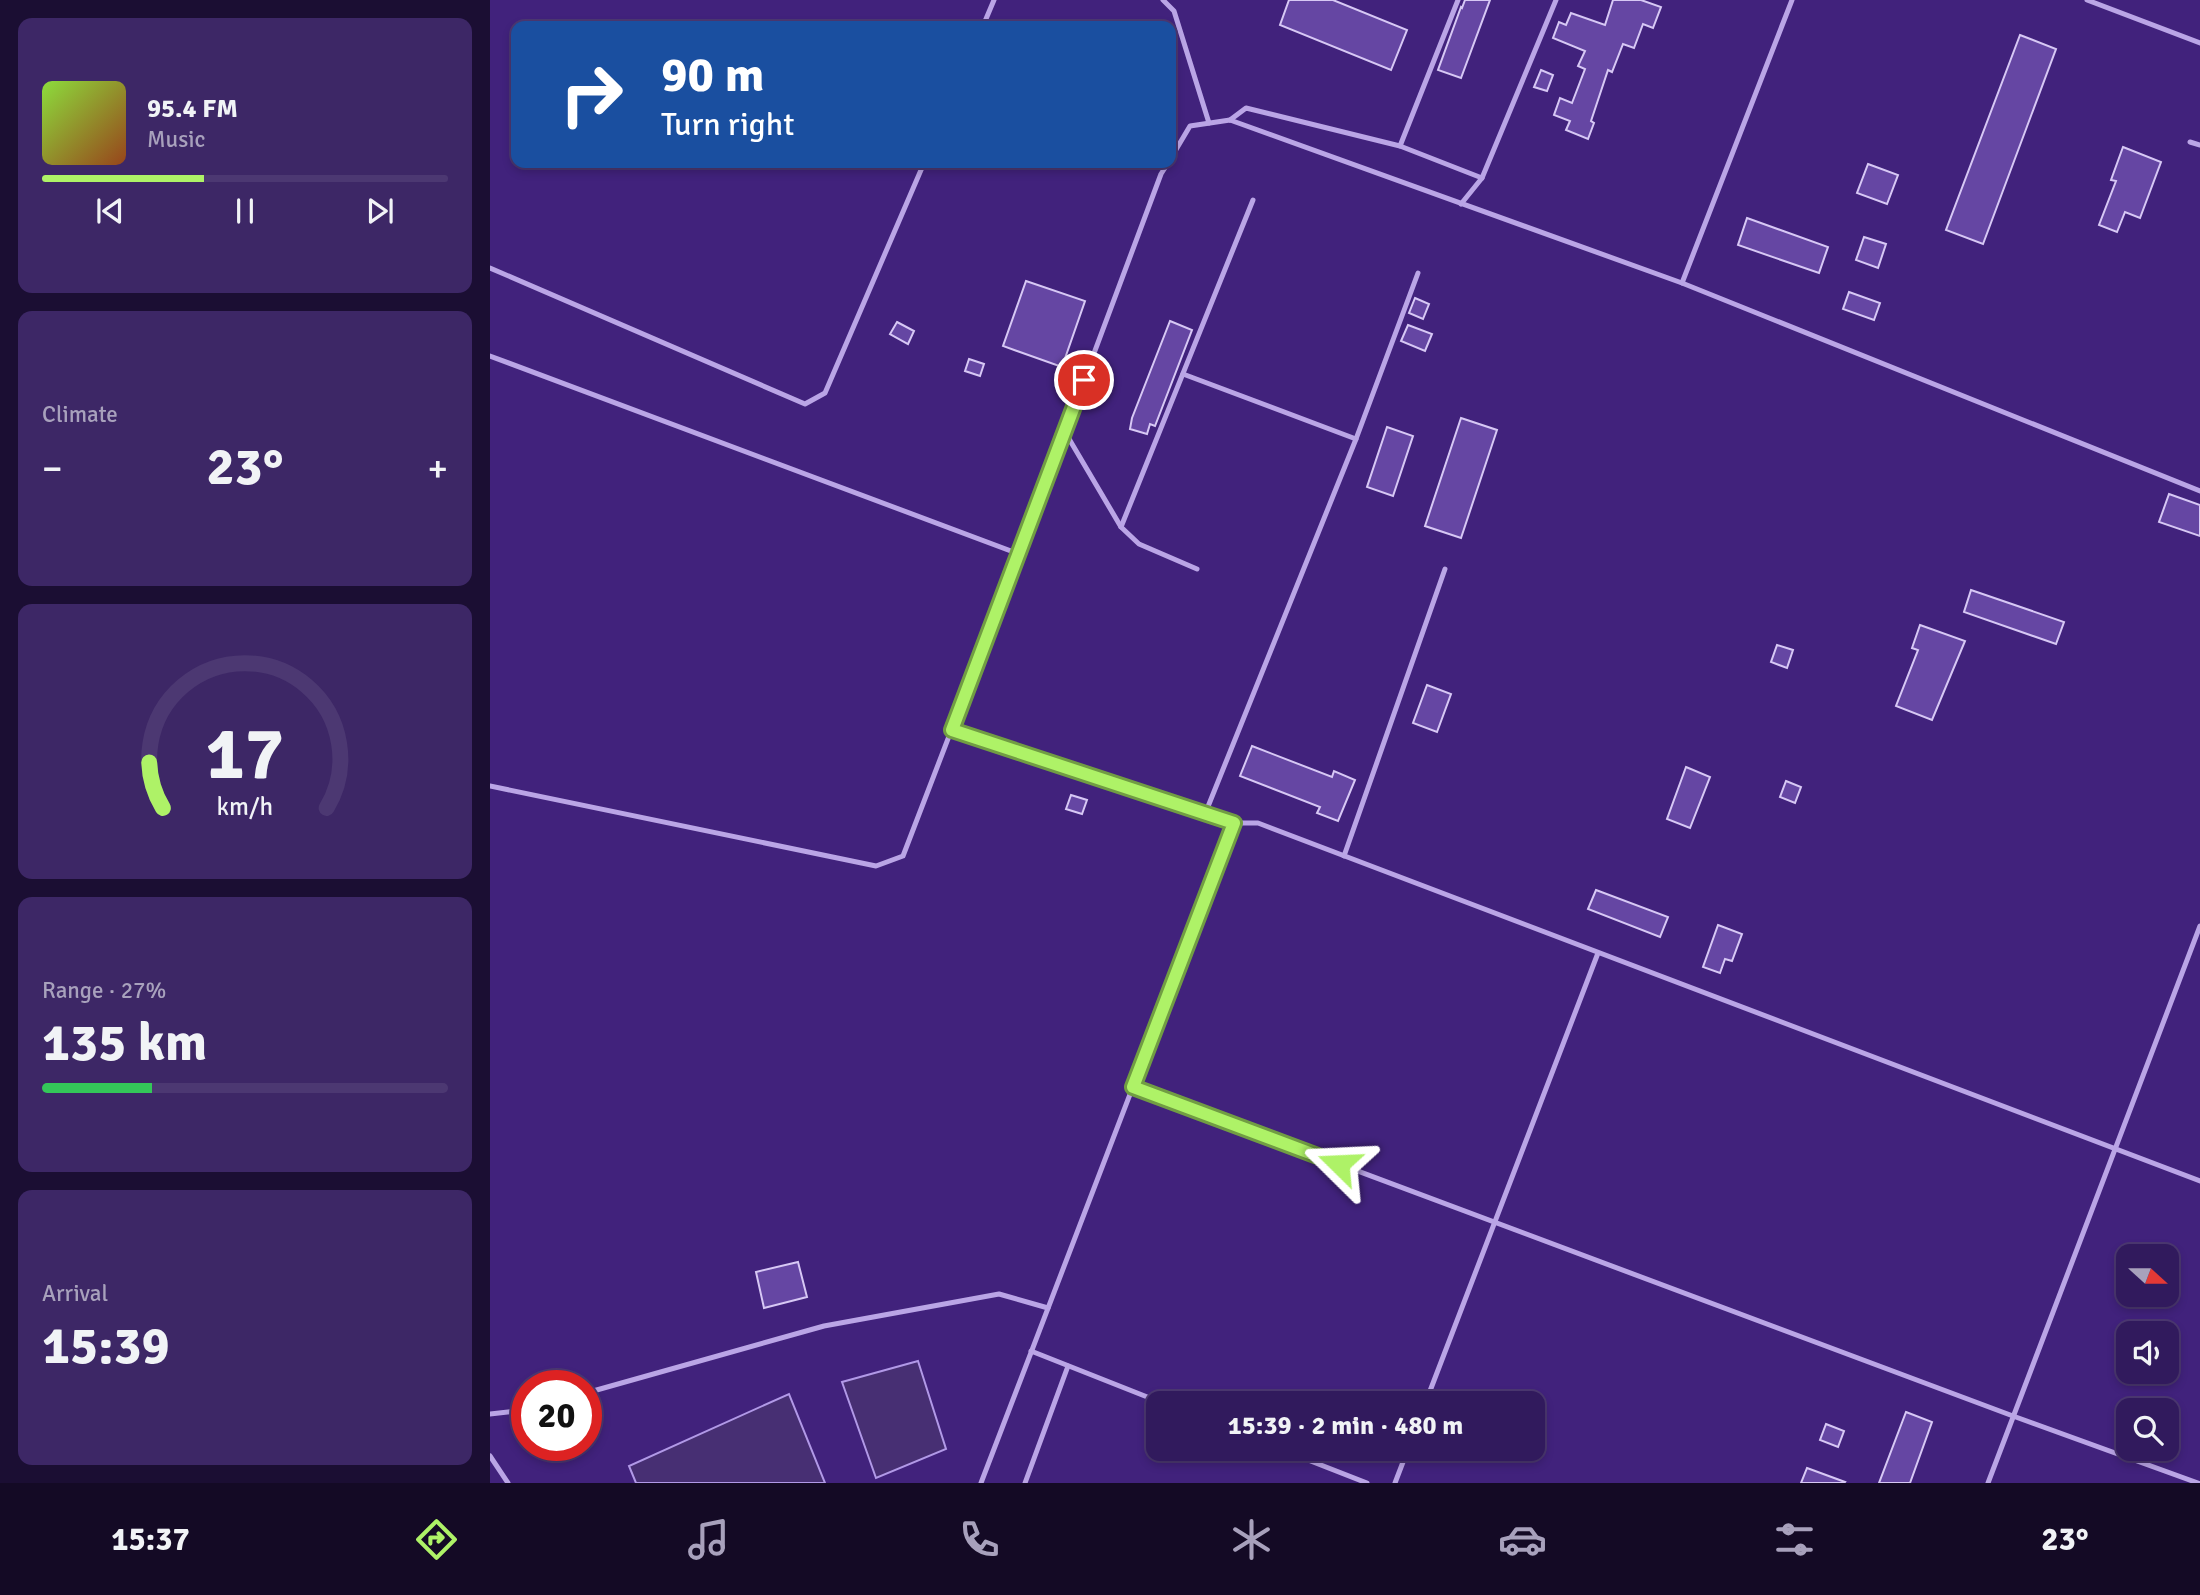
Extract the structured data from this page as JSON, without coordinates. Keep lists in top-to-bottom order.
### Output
{
  "north": "right",
  "page": {
    "turn": ["90 m", "Turn right"],
    "song": ["95.4 FM", "Music"],
    "tile": [
      "Climate",
      ["Range · 27%", "135 km"],
      ["Arrival", "15:39"]
    ],
    "heat": ["−", "23°", "+"],
    "limit": "20",
    "trip": "15:39 · 2 min · 480 m",
    "tabs": ["15:37", "23°"],
    "gauge": ["17", "km/h"]
  }
}
